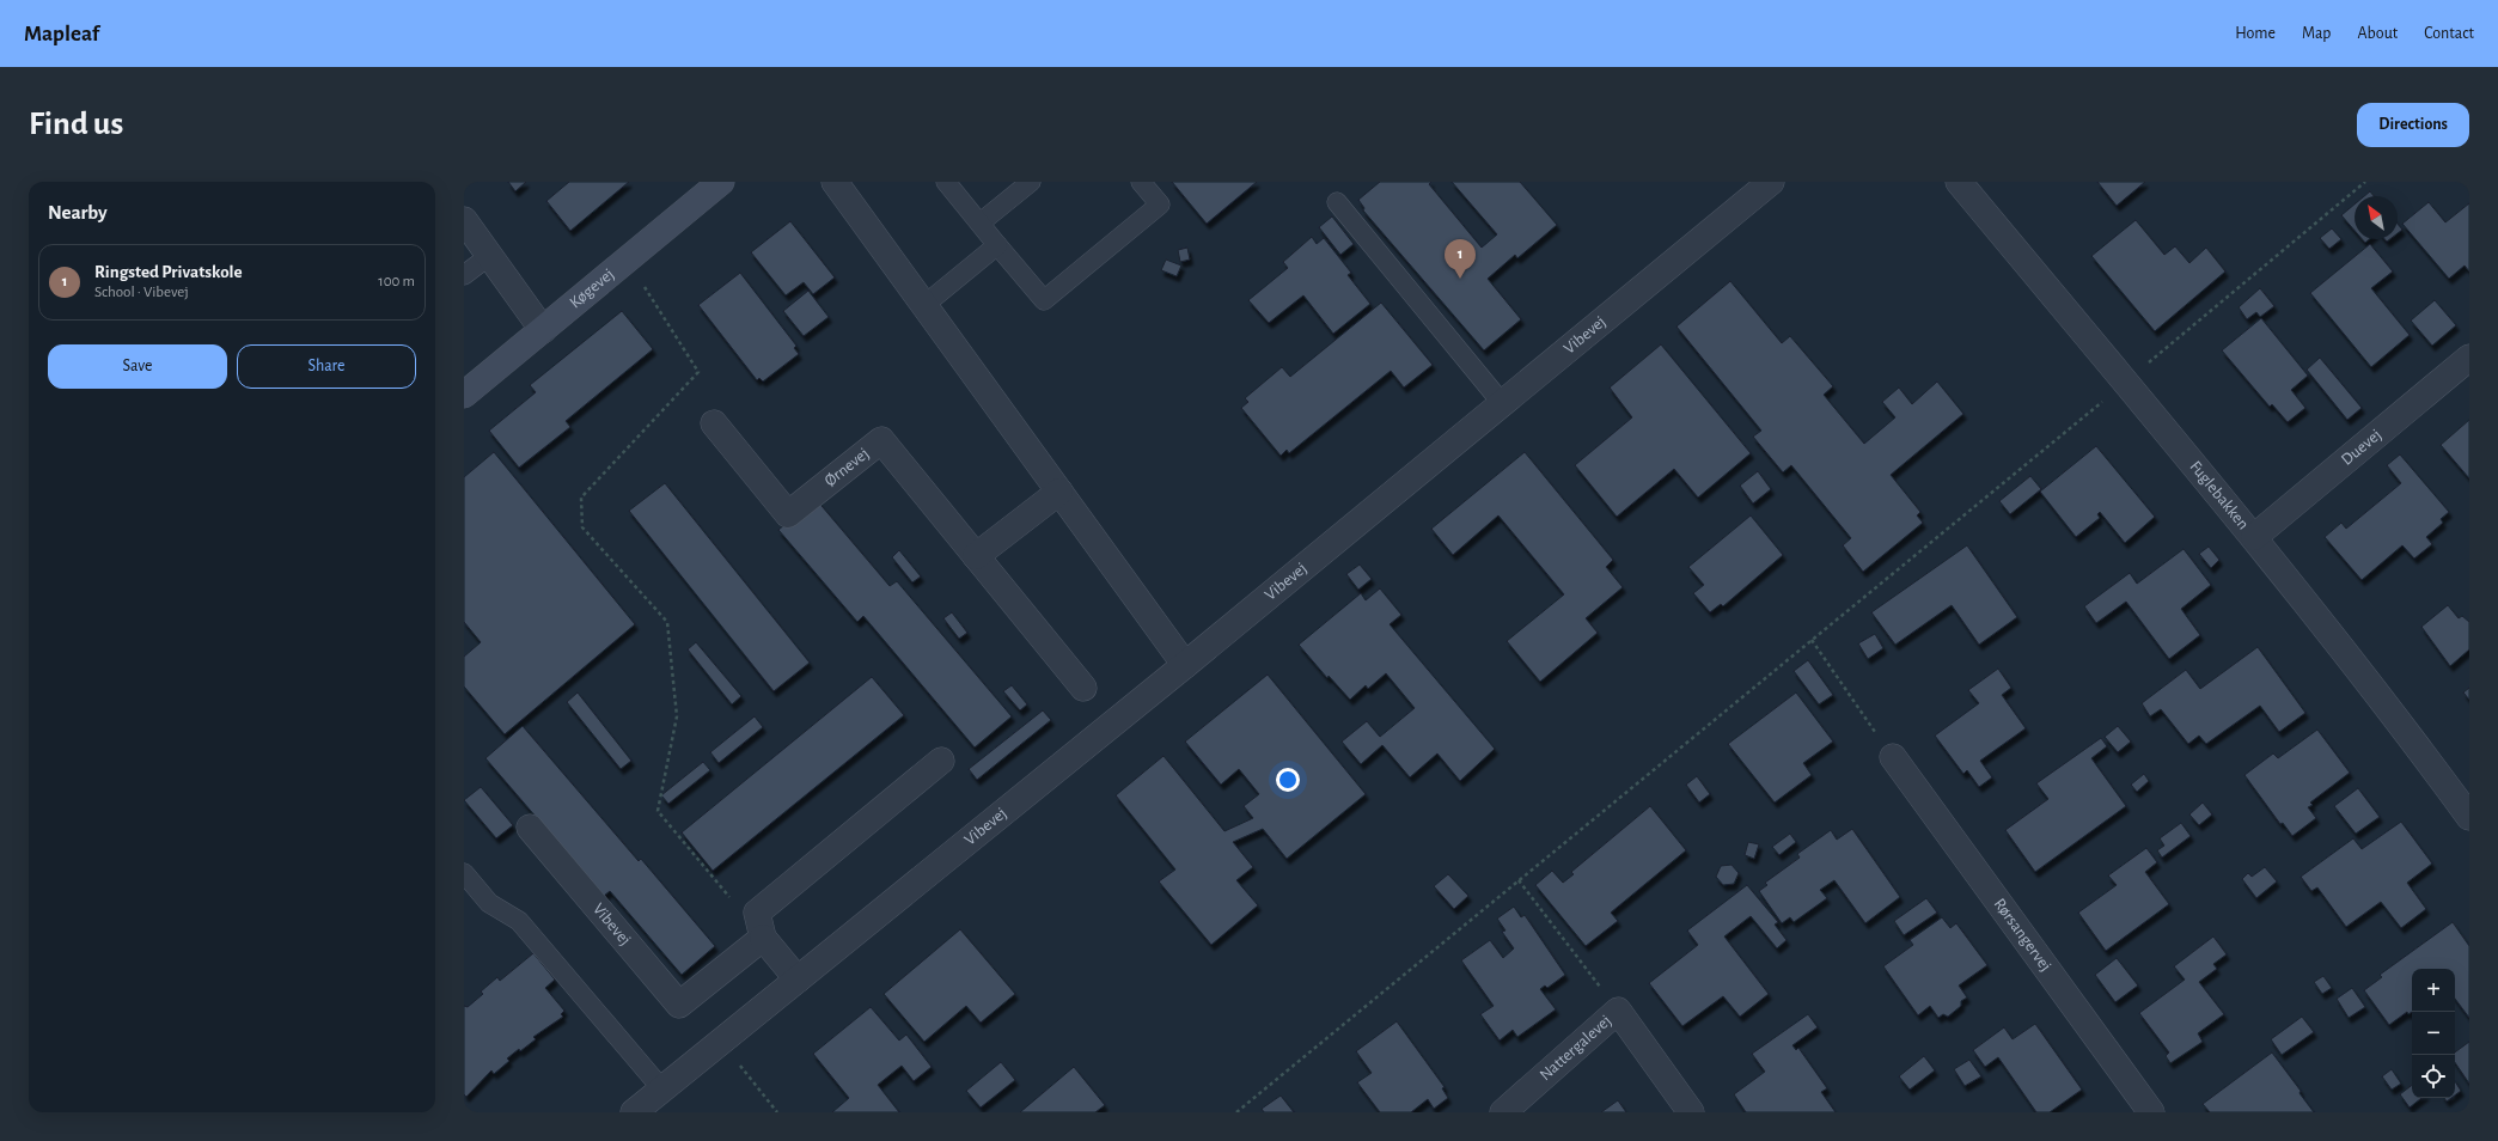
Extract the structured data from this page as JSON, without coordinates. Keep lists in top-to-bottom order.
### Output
{
  "streets": {
    "street": [
      "Køgevej",
      "Vibevej",
      "Duevej",
      "Ørnevej",
      "Fuglebakken",
      "Rørsangervej",
      "Nattergalevej"
    ]
  },
  "crossings": [
    ["Duevej", "Fuglebakken"]
  ],
  "north": "top left",
  "page": {
    "header": "Mapleaf",
    "nav": [
      "Home",
      "Map",
      "About",
      "Contact"
    ],
    "buttons": [
      "Directions",
      ["Save", "Share"]
    ],
    "title": "Find us",
    "heading": "Nearby",
    "pins": "1",
    "list": [
      {
        "mark": "1",
        "name": "Ringsted Privatskole",
        "note": "School · Vibevej",
        "value": "100 m"
      }
    ],
    "map_buttons": ["+", "−"]
  }
}
